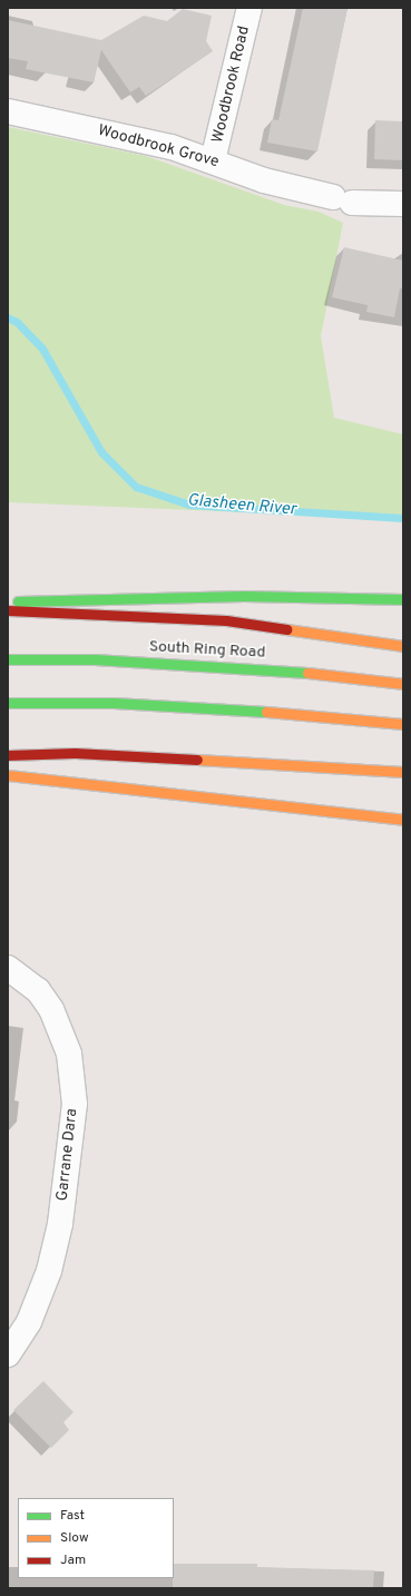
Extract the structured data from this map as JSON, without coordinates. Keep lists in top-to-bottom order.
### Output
{
  "streets": {
    "main road": ["South Ring Road"],
    "street": ["Woodbrook Road", "Woodbrook Grove", "Garrane Dara"]
  },
  "crossings": [
    ["Woodbrook Road", "Woodbrook Grove"]
  ],
  "water": ["Glasheen River"],
  "legend": ["Fast", "Slow", "Jam"]
}
